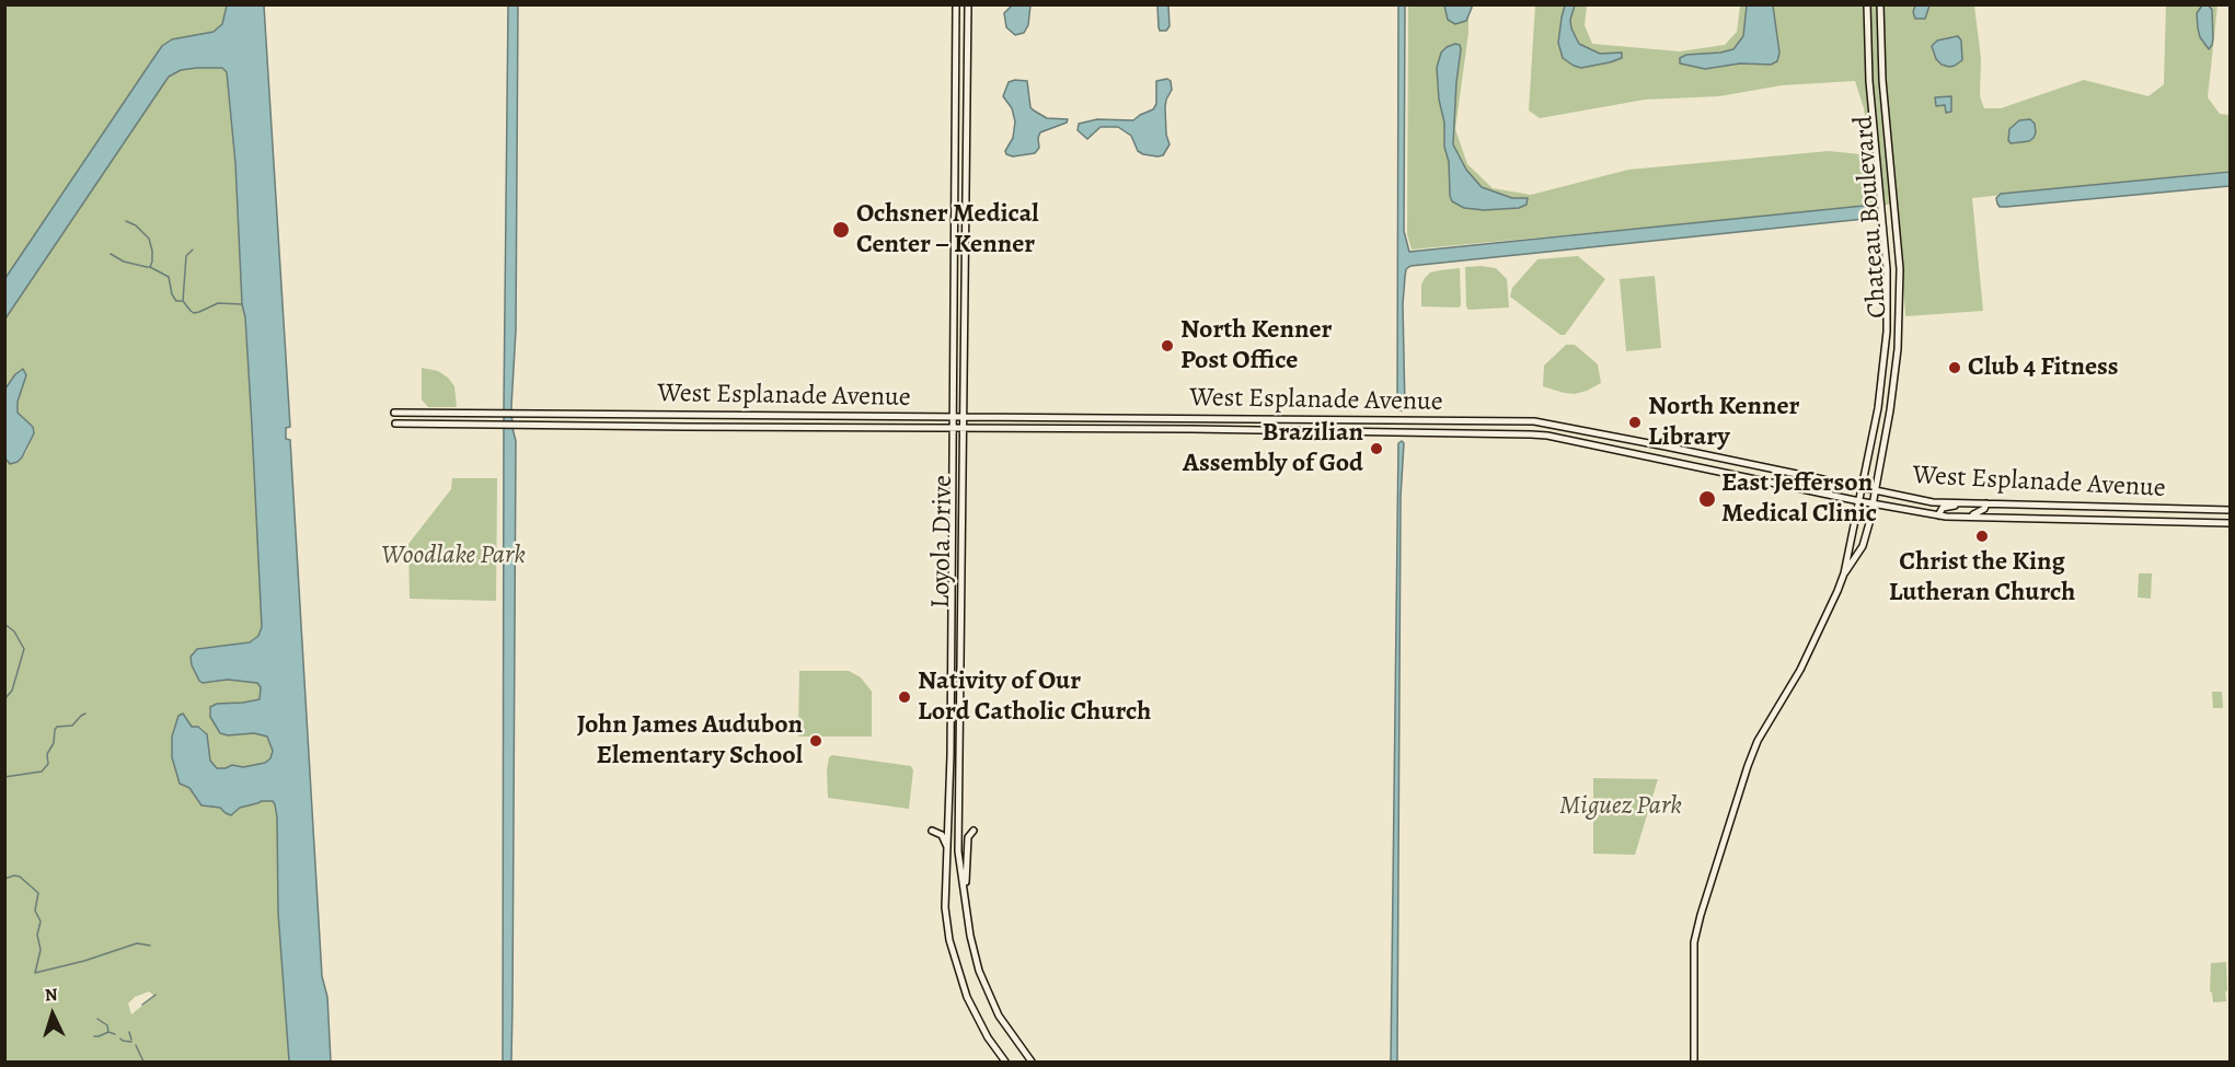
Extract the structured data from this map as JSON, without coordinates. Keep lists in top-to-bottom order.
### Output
{
  "streets": {
    "main road": ["Chateau Boulevard", "West Esplanade Avenue", "Loyola Drive"]
  },
  "crossings": [
    ["Chateau Boulevard", "West Esplanade Avenue"],
    ["West Esplanade Avenue", "Loyola Drive"]
  ],
  "parks": ["Woodlake Park", "Miguez Park"],
  "places": [
    "Ochsner Medical Center – Kenner",
    "North Kenner Post Office",
    "Club 4 Fitness",
    "North Kenner Library",
    "Brazilian Assembly of God",
    "East Jefferson Medical Clinic",
    "Christ the King Lutheran Church",
    "Nativity of Our Lord Catholic Church",
    "John James Audubon Elementary School"
  ],
  "north": "top"
}
